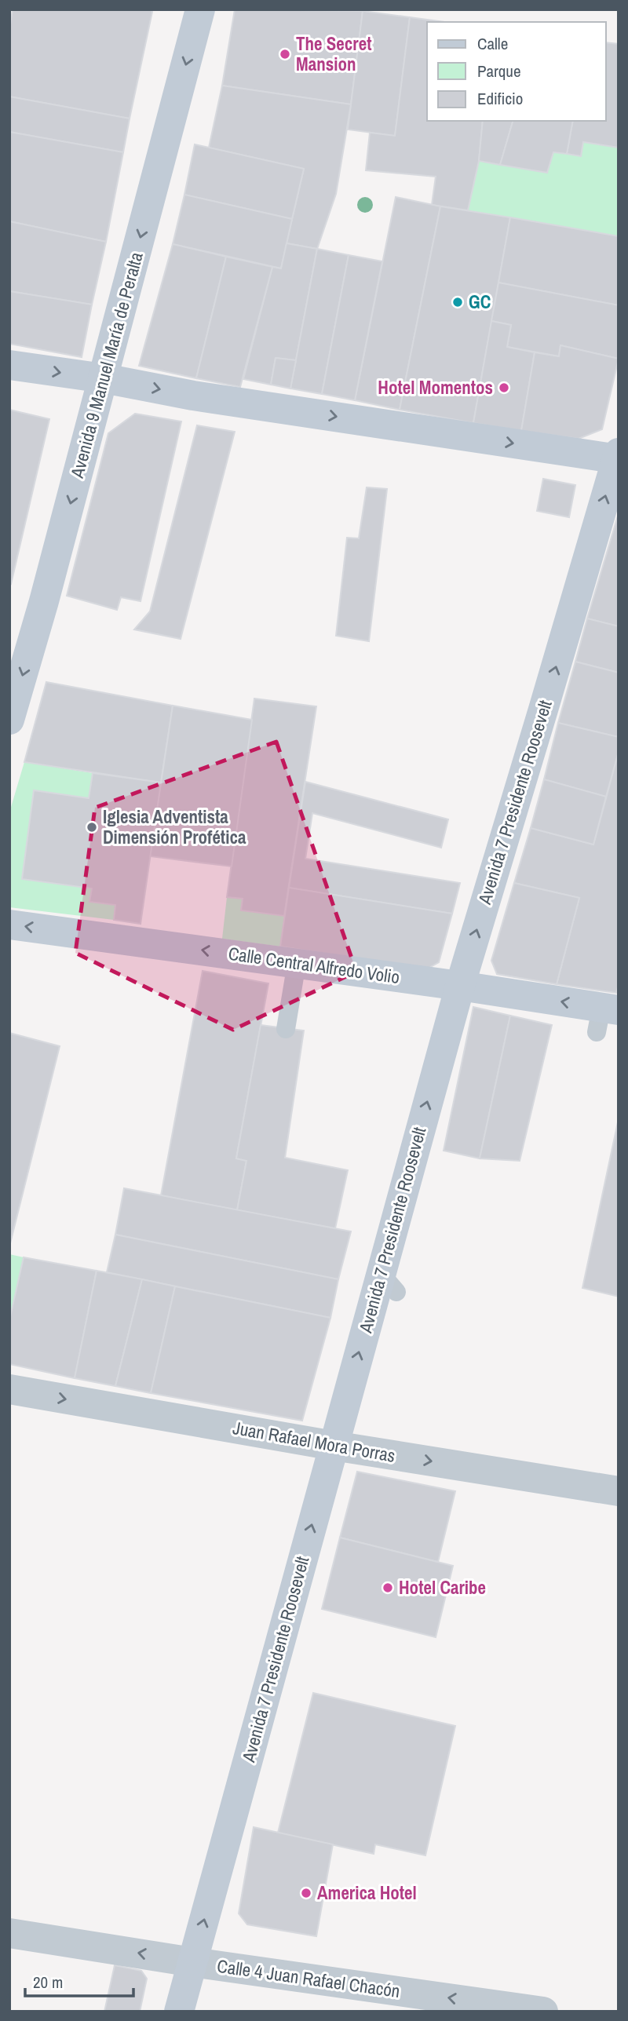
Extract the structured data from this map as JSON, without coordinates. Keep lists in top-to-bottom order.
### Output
{
  "streets": {
    "street": [
      "Avenida 9 Manuel María de Peralta",
      "Avenida 7 Presidente Roosevelt",
      "Calle Central Alfredo Volio",
      "Juan Rafael Mora Porras",
      "Calle 4 Juan Rafael Chacón"
    ]
  },
  "crossings": [
    ["Avenida 7 Presidente Roosevelt", "Calle Central Alfredo Volio"],
    ["Avenida 7 Presidente Roosevelt", "Juan Rafael Mora Porras"],
    ["Avenida 7 Presidente Roosevelt", "Calle 4 Juan Rafael Chacón"]
  ],
  "one_way": [
    "Avenida 9 Manuel María de Peralta",
    "Avenida 7 Presidente Roosevelt",
    "Calle Central Alfredo Volio",
    "Juan Rafael Mora Porras",
    "Calle 4 Juan Rafael Chacón"
  ],
  "places": [
    "The Secret Mansion",
    "GC",
    "Hotel Momentos",
    "Iglesia Adventista Dimensión Profética",
    "Hotel Caribe",
    "America Hotel"
  ],
  "legend": ["Calle", "Parque", "Edificio"],
  "scale_bar": "20 m"
}
